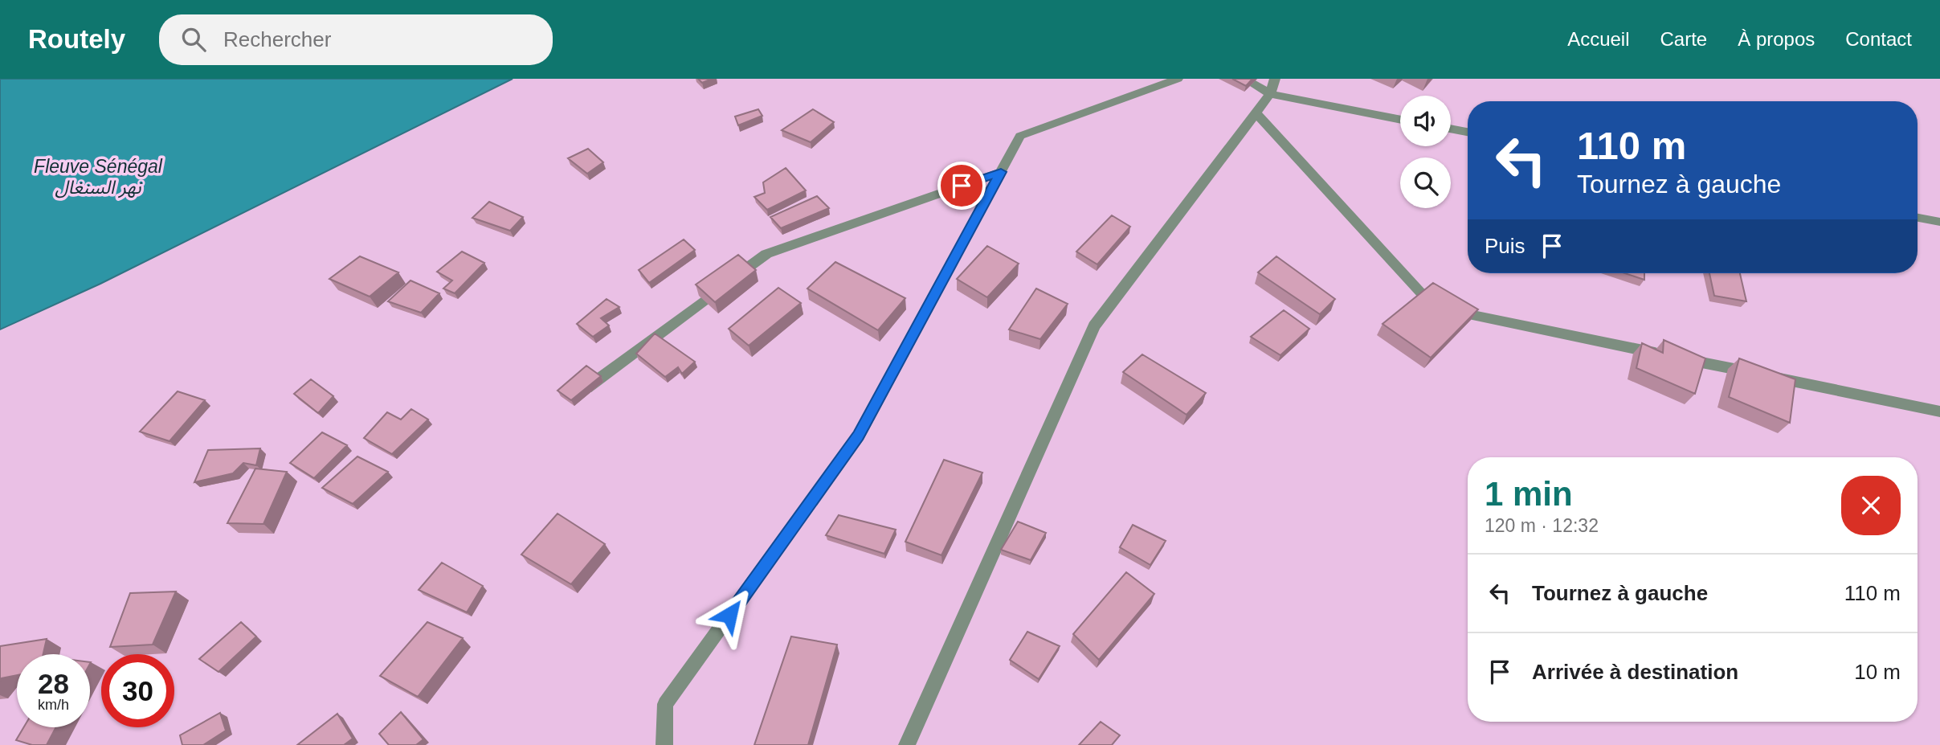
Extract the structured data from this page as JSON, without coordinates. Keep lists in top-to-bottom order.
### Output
{
  "water": ["Fleuve Sénégal نهر السنغال"],
  "page": {
    "header": "Routely",
    "search": "Rechercher",
    "nav": [
      "Accueil",
      "Carte",
      "À propos",
      "Contact"
    ],
    "turn": ["110 m", "Tournez à gauche"],
    "then": "Puis",
    "heading": ["1 min", "120 m · 12:32"],
    "list": [
      {
        "name": "Tournez à gauche",
        "value": "110 m"
      },
      {
        "name": "Arrivée à destination",
        "value": "10 m"
      }
    ],
    "speed": "28 km/h",
    "limit": "30"
  }
}
